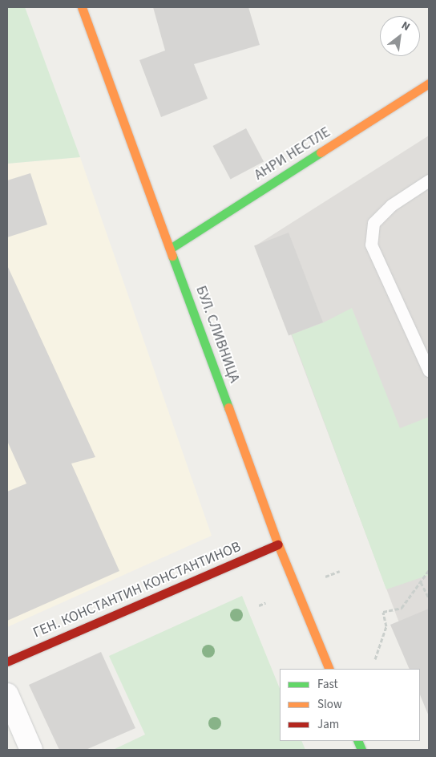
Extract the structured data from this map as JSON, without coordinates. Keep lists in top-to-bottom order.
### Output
{
  "streets": {
    "main road": ["АНРИ НЕСТЛЕ", "БУЛ. СЛИВНИЦА", "ГЕН. КОНСТАНТИН КОНСТАНТИНОВ"]
  },
  "crossings": [
    ["АНРИ НЕСТЛЕ", "БУЛ. СЛИВНИЦА"],
    ["БУЛ. СЛИВНИЦА", "ГЕН. КОНСТАНТИН КОНСТАНТИНОВ"]
  ],
  "legend": ["Fast", "Slow", "Jam"],
  "north": "top right"
}
